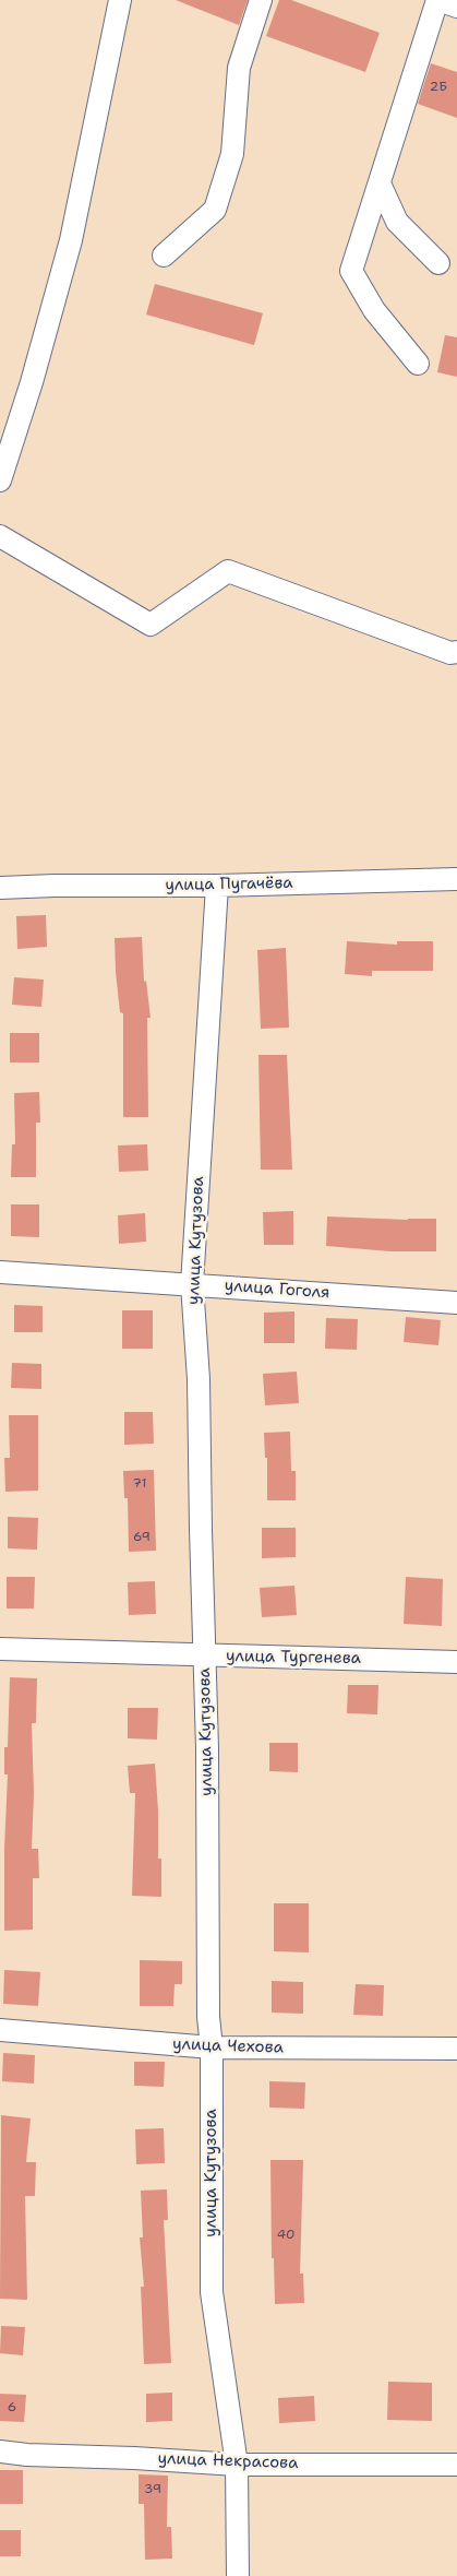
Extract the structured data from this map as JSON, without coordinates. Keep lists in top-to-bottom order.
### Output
{
  "streets": {
    "street": [
      "улица Пугачёва",
      "улица Кутузова",
      "улица Гоголя",
      "улица Тургенева",
      "улица Чехова",
      "улица Некрасова"
    ]
  },
  "crossings": [
    ["улица Пугачёва", "улица Кутузова"],
    ["улица Кутузова", "улица Гоголя"],
    ["улица Кутузова", "улица Тургенева"],
    ["улица Кутузова", "улица Чехова"],
    ["улица Кутузова", "улица Некрасова"]
  ],
  "house_numbers": [
    "2Б",
    "71",
    "69",
    "40",
    "6",
    "39"
  ]
}
